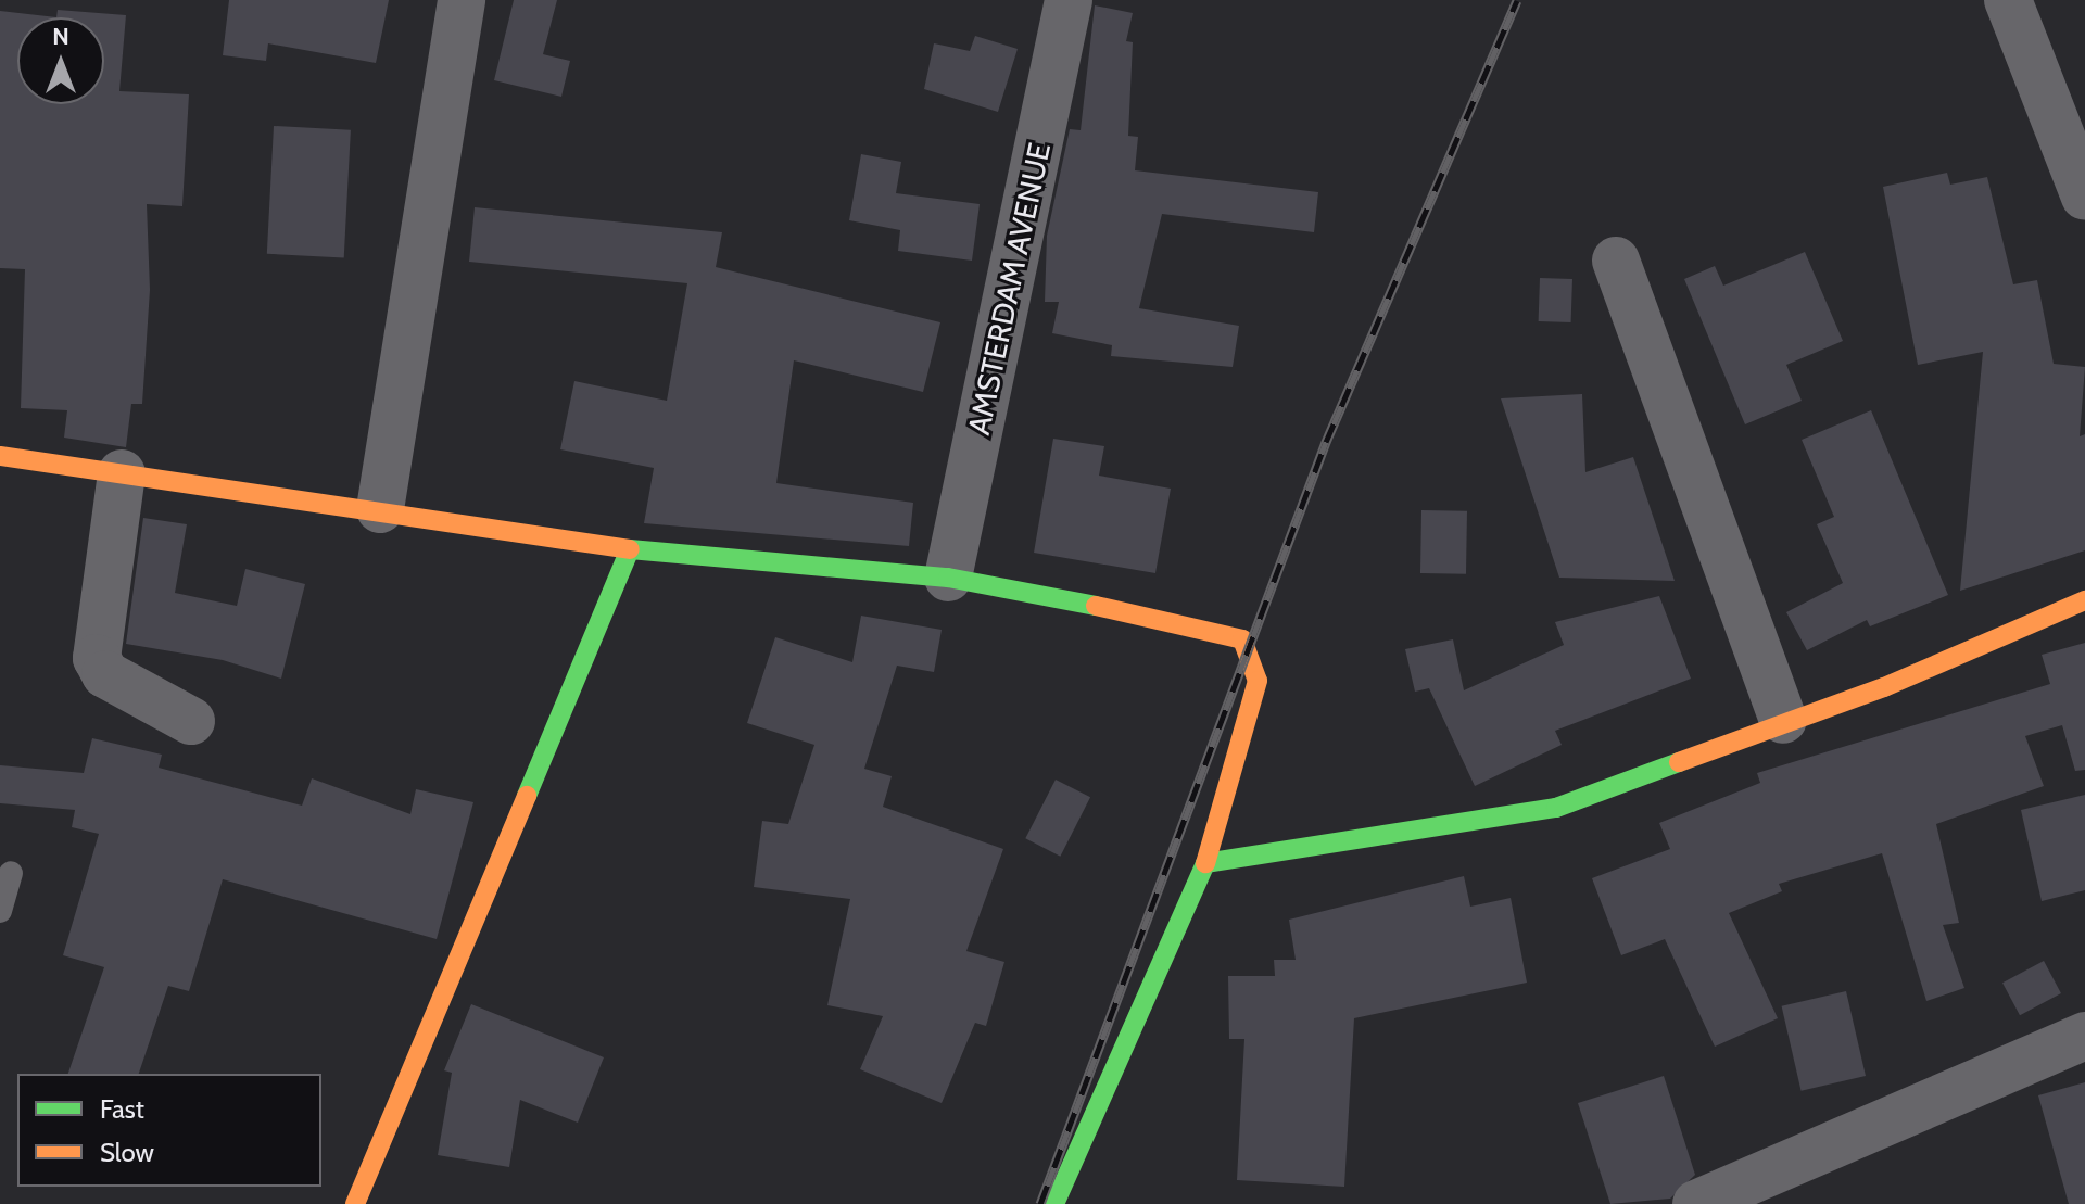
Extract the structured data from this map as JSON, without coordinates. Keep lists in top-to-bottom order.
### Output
{
  "streets": {
    "street": ["AMSTERDAM AVENUE"]
  },
  "legend": ["Fast", "Slow"],
  "north": "top"
}
